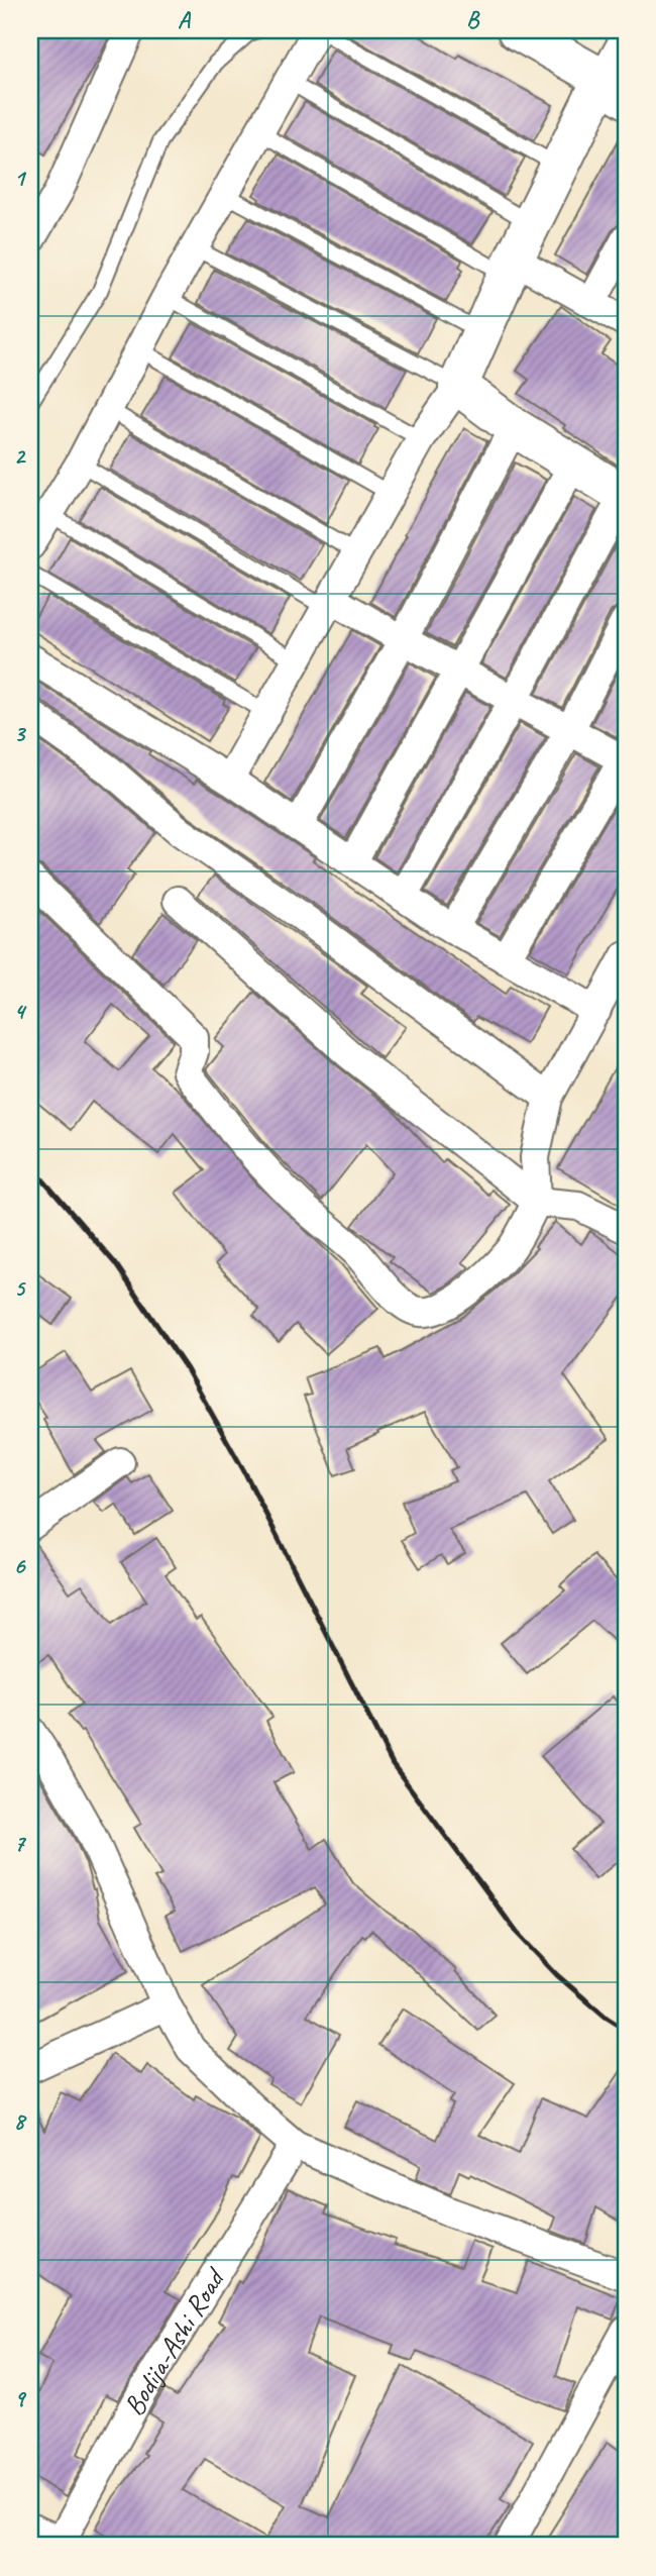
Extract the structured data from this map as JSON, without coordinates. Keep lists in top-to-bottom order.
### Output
{
  "streets": {
    "street": ["Bodija-Ashi Road"]
  },
  "grid": {
    "columns": ["A", "B"],
    "rows": [
      "1",
      "2",
      "3",
      "4",
      "5",
      "6",
      "7",
      "8",
      "9"
    ]
  }
}
